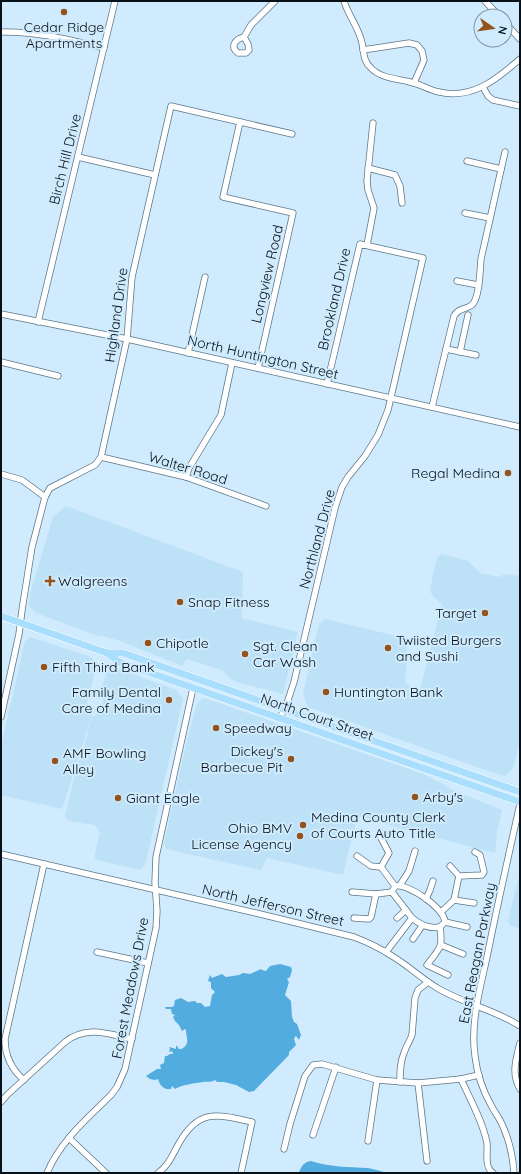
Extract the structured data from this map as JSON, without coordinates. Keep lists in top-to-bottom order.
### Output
{
  "streets": {
    "main road": ["North Court Street"],
    "street": [
      "Birch Hill Drive",
      "Longview Road",
      "Brookland Drive",
      "Highland Drive",
      "North Huntington Street",
      "Walter Road",
      "Northland Drive",
      "North Jefferson Street",
      "East Reagan Parkway",
      "Forest Meadows Drive"
    ]
  },
  "crossings": [
    ["Birch Hill Drive", "North Huntington Street"],
    ["Longview Road", "Highland Drive"],
    ["Longview Road", "North Huntington Street"],
    ["Brookland Drive", "North Huntington Street"],
    ["Brookland Drive", "Northland Drive"],
    ["Highland Drive", "North Huntington Street"],
    ["Highland Drive", "Walter Road"],
    ["North Huntington Street", "Northland Drive"],
    ["Northland Drive", "North Court Street"],
    ["North Court Street", "East Reagan Parkway"],
    ["North Court Street", "Forest Meadows Drive"],
    ["North Jefferson Street", "East Reagan Parkway"],
    ["North Jefferson Street", "Forest Meadows Drive"]
  ],
  "places": {
    "other": [
      "Cedar Ridge Apartments",
      "Regal Medina",
      "Snap Fitness",
      "Target",
      "Chipotle",
      "Twiisted Burgers and Sushi",
      "Sgt. Clean Car Wash",
      "Fifth Third Bank",
      "Huntington Bank",
      "Family Dental Care of Medina",
      "Speedway",
      "Dickey's Barbecue Pit",
      "AMF Bowling Alley",
      "Arby's",
      "Giant Eagle",
      "Medina County Clerk of Courts Auto Title",
      "Ohio BMV License Agency"
    ],
    "health": ["Walgreens"]
  },
  "north": "right"
}
